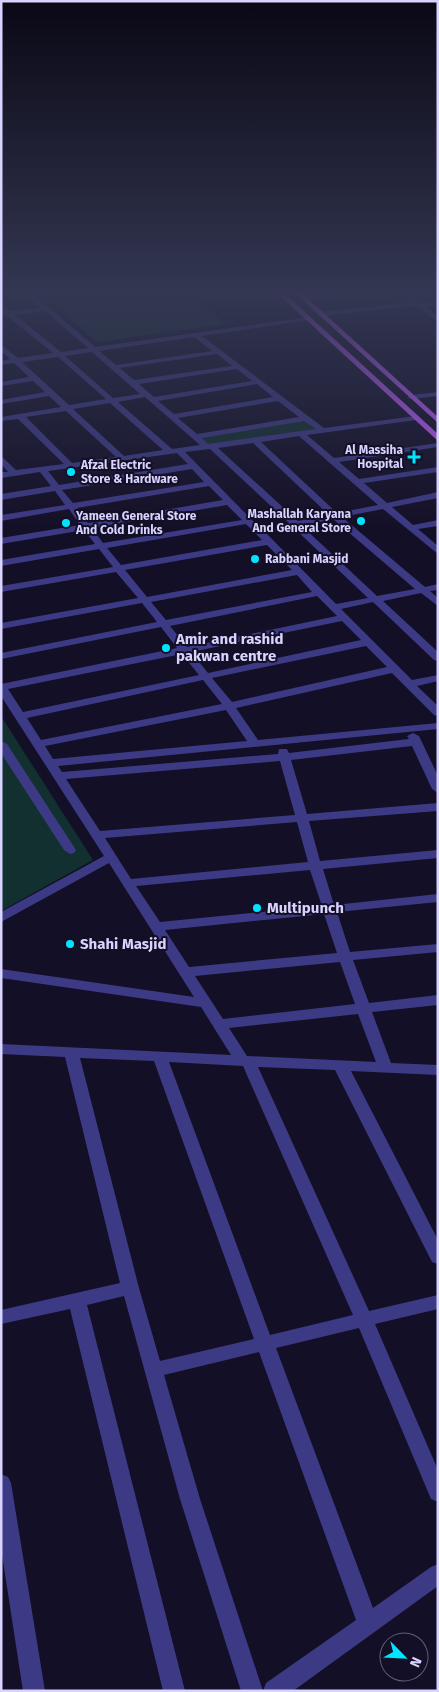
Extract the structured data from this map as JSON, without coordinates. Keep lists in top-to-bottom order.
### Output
{
  "places": {
    "health": ["Al Massiha Hospital"],
    "other": [
      "Afzal Electric Store & Hardware",
      "Mashallah Karyana And General Store",
      "Yameen General Store And Cold Drinks",
      "Rabbani Masjid",
      "Amir and rashid pakwan centre",
      "Multipunch",
      "Shahi Masjid"
    ]
  },
  "north": "bottom right"
}
